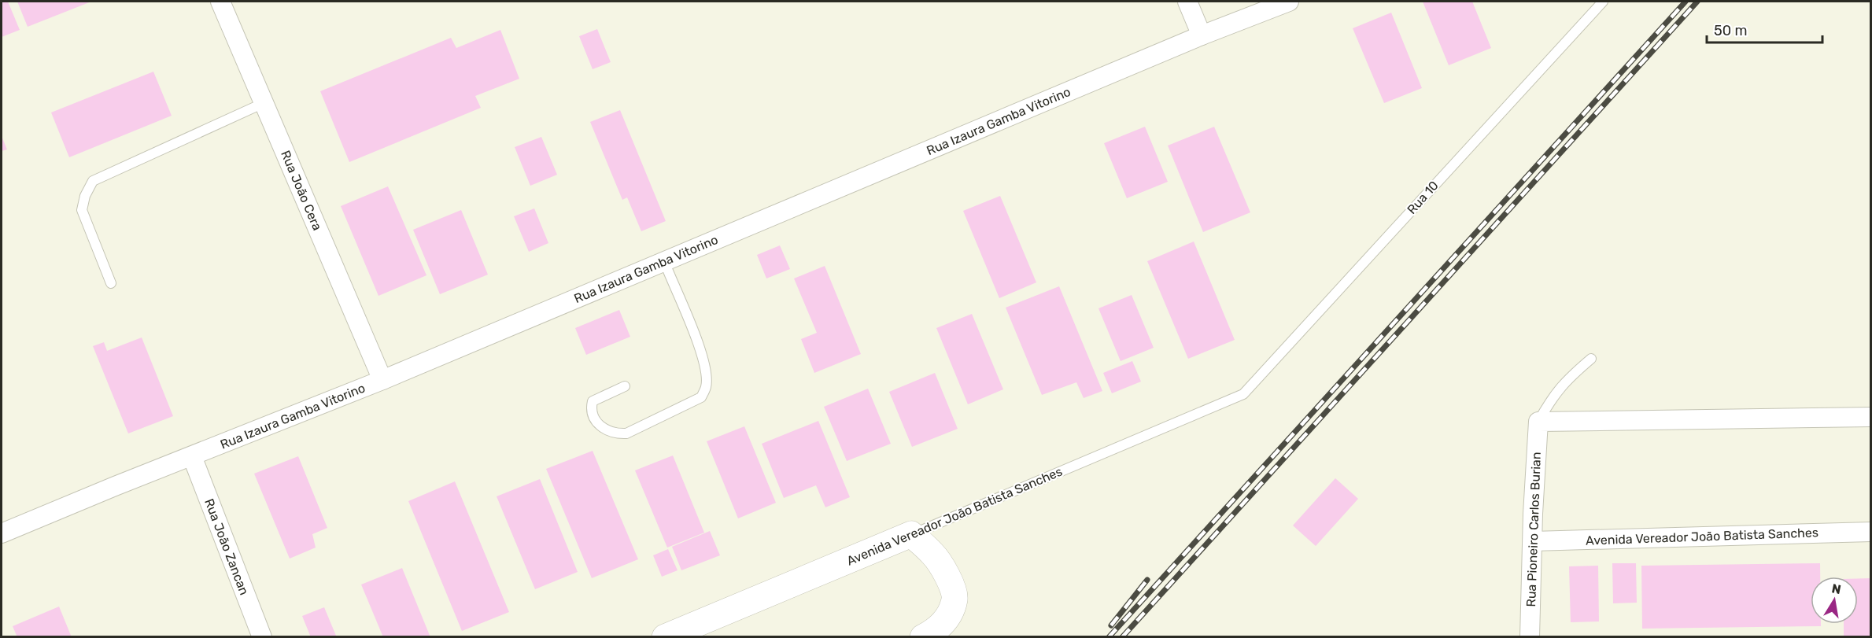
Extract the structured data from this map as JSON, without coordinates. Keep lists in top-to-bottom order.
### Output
{
  "streets": {
    "street": [
      "Rua Izaura Gamba Vitorino",
      "Rua João Cera",
      "Avenida Vereador João Batista Sanches",
      "Rua Pioneiro Carlos Burian",
      "Rua João Zancan"
    ],
    "lane": ["Rua 10"]
  },
  "crossings": [
    ["Rua Izaura Gamba Vitorino", "Rua João Cera"],
    ["Rua Izaura Gamba Vitorino", "Rua João Zancan"],
    ["Rua 10", "Avenida Vereador João Batista Sanches"],
    ["Avenida Vereador João Batista Sanches", "Rua Pioneiro Carlos Burian"]
  ],
  "scale_bar": "50 m",
  "north": "top"
}
